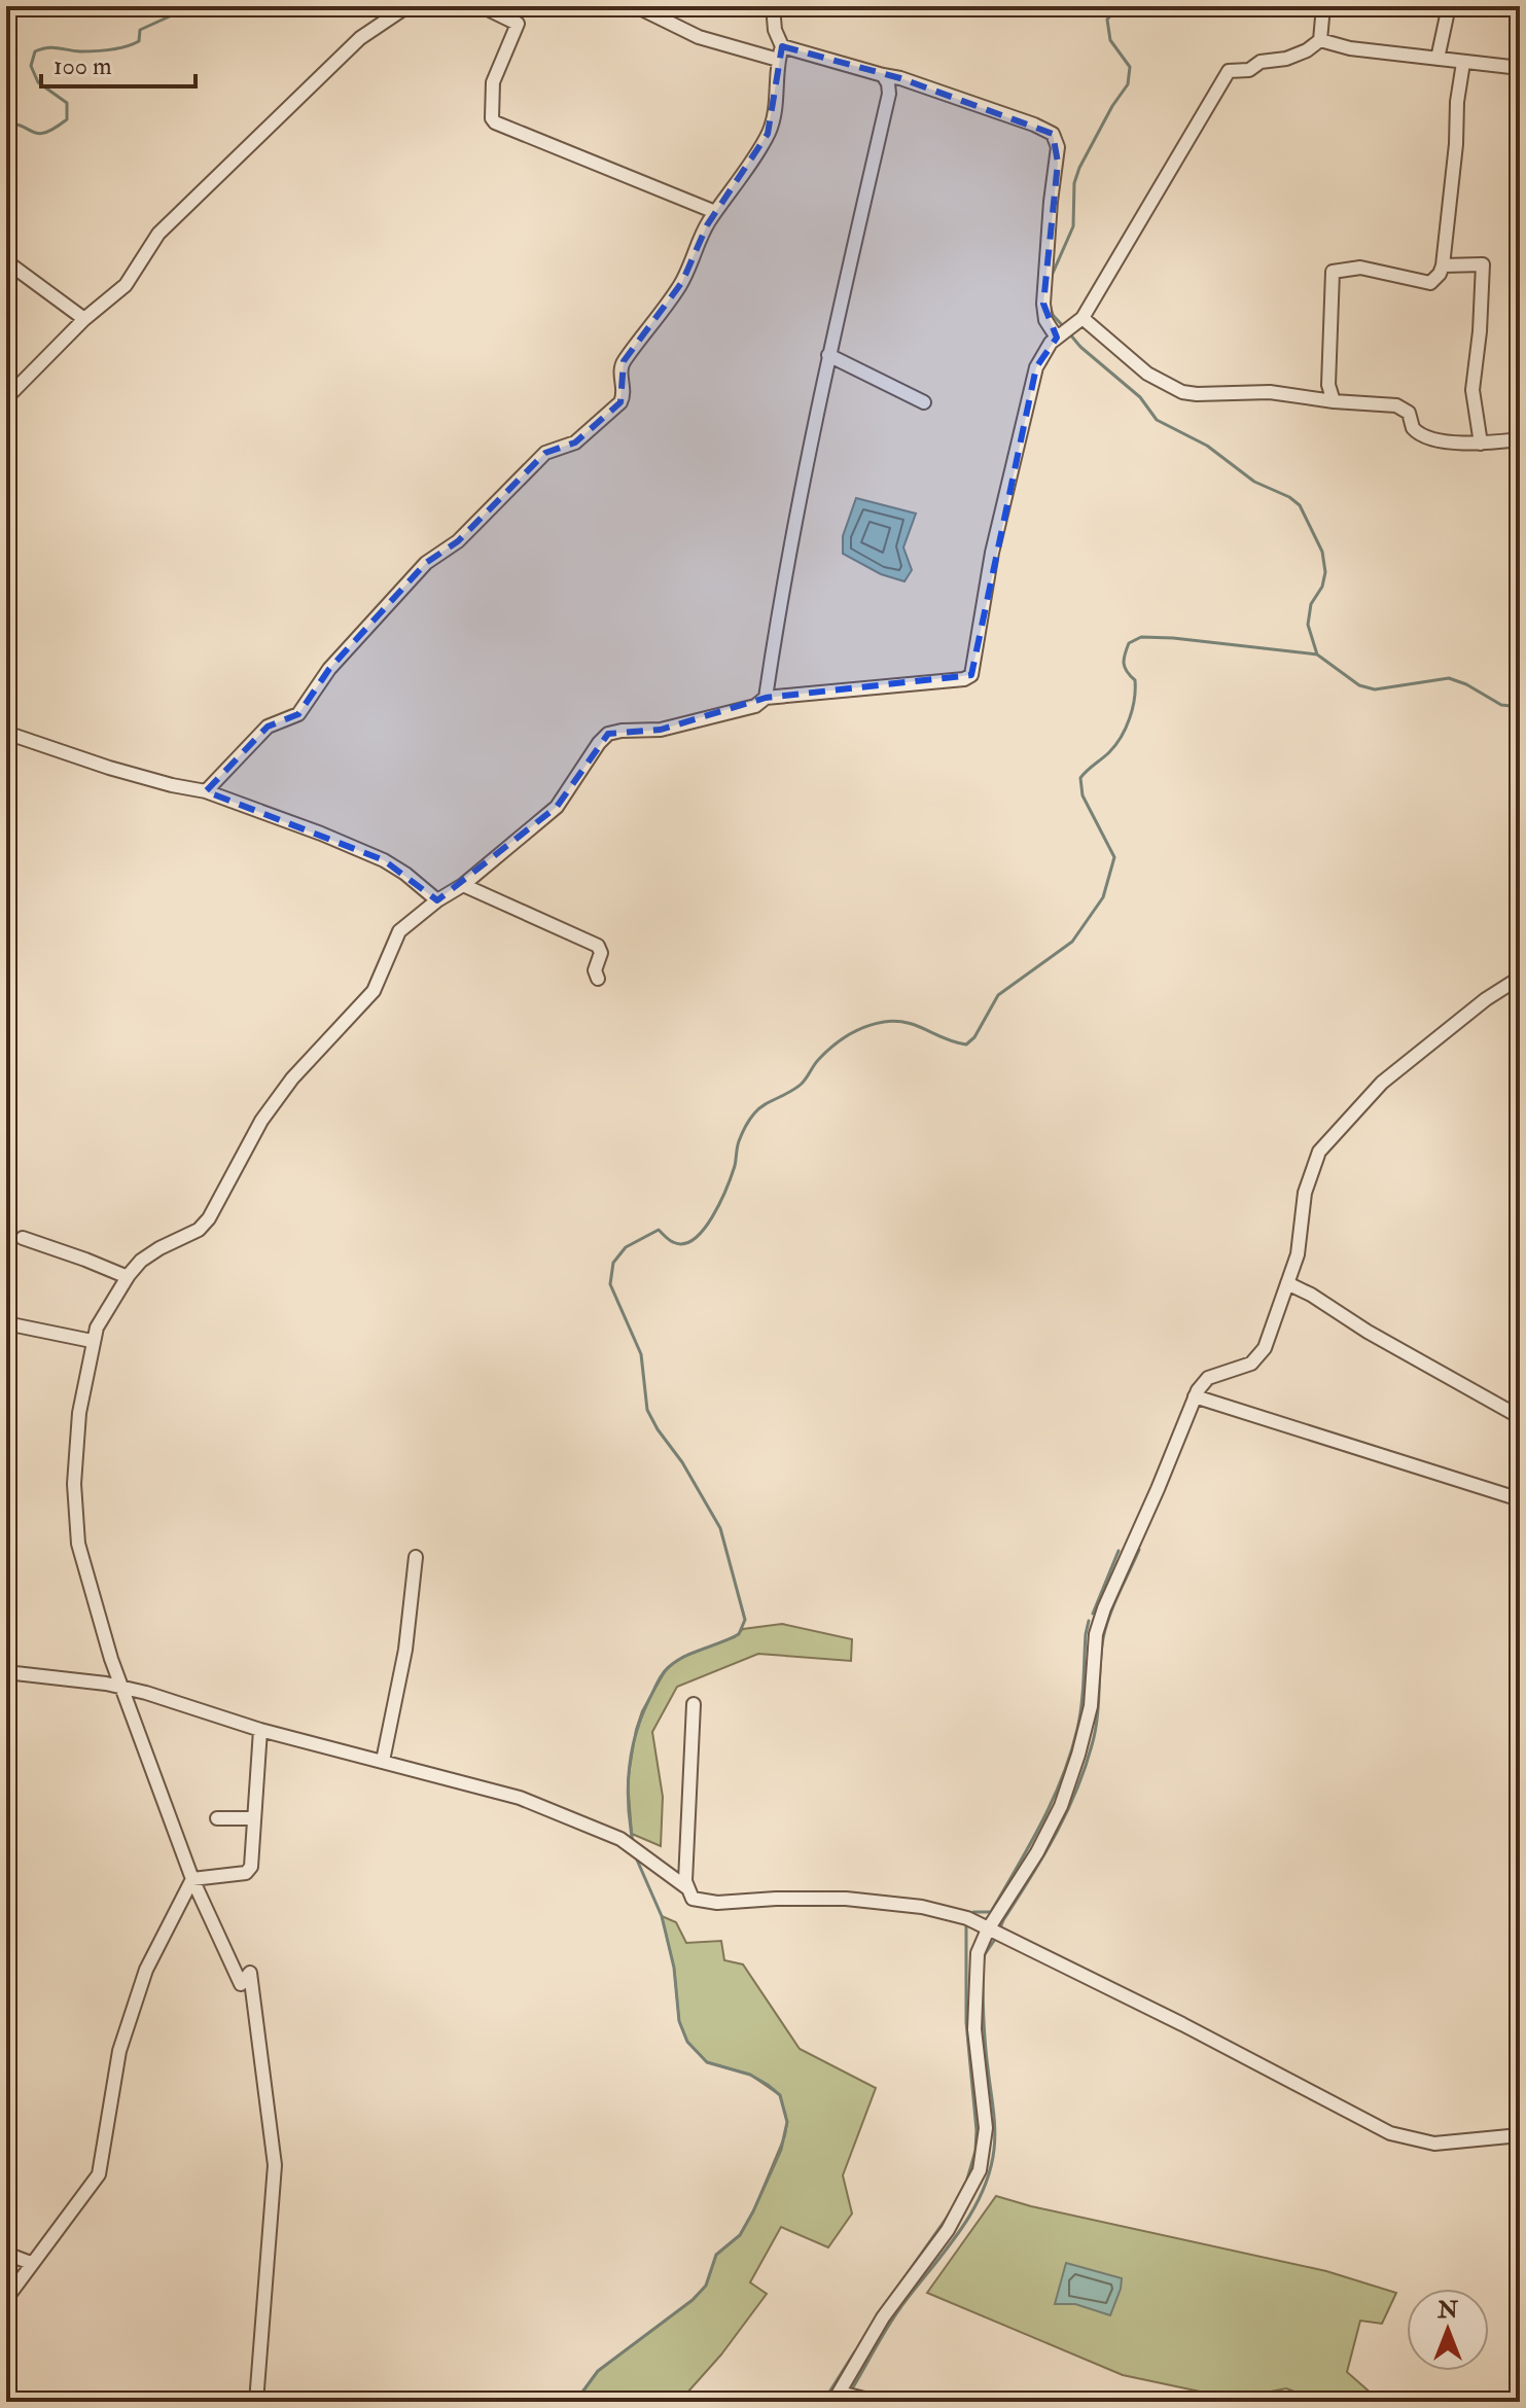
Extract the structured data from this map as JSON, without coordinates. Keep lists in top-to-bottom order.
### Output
{
  "scale_bar": "100 m",
  "north": "top"
}
